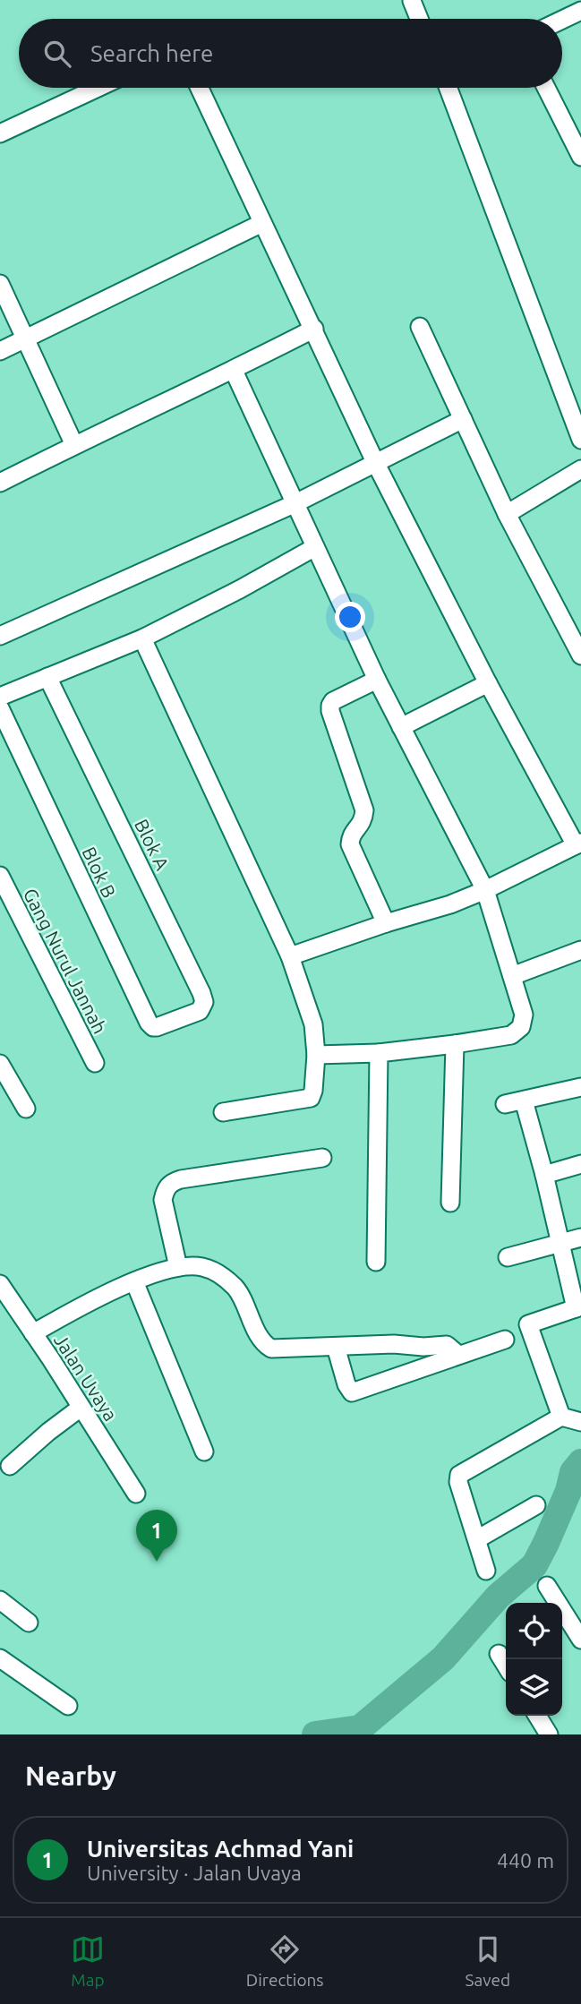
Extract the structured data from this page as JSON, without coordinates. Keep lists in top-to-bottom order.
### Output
{
  "streets": {
    "street": [
      "Blok A",
      "Blok B",
      "Gang Nurul Jannah",
      "Jalan Uvaya"
    ]
  },
  "crossings": [
    ["Blok A", "Blok B"]
  ],
  "page": {
    "search": "Search here",
    "pins": "1",
    "heading": "Nearby",
    "list": [
      {
        "mark": "1",
        "name": "Universitas Achmad Yani",
        "note": "University · Jalan Uvaya",
        "value": "440 m"
      }
    ],
    "nav": ["Map", "Directions", "Saved"]
  }
}
